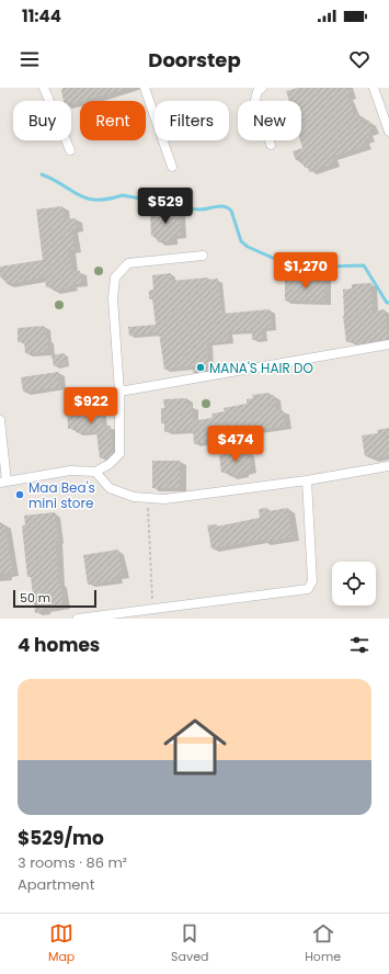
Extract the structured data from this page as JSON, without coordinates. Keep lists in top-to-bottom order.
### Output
{
  "places": ["MANA'S HAIR DO", "Maa Bea's mini store"],
  "scale_bar": "50 m",
  "page": {
    "status": "11:44",
    "header": "Doorstep",
    "chip": [
      "Buy",
      "Rent",
      "Filters",
      "New"
    ],
    "price": [
      "$529",
      "$1,270",
      "$922",
      "$474"
    ],
    "scale": "50 m",
    "heading": "4 homes",
    "list": [
      {
        "name": "$529/mo",
        "note": "3 rooms · 86 m² · Apartment"
      }
    ],
    "tabs": ["Map", "Saved", "Home"]
  }
}
